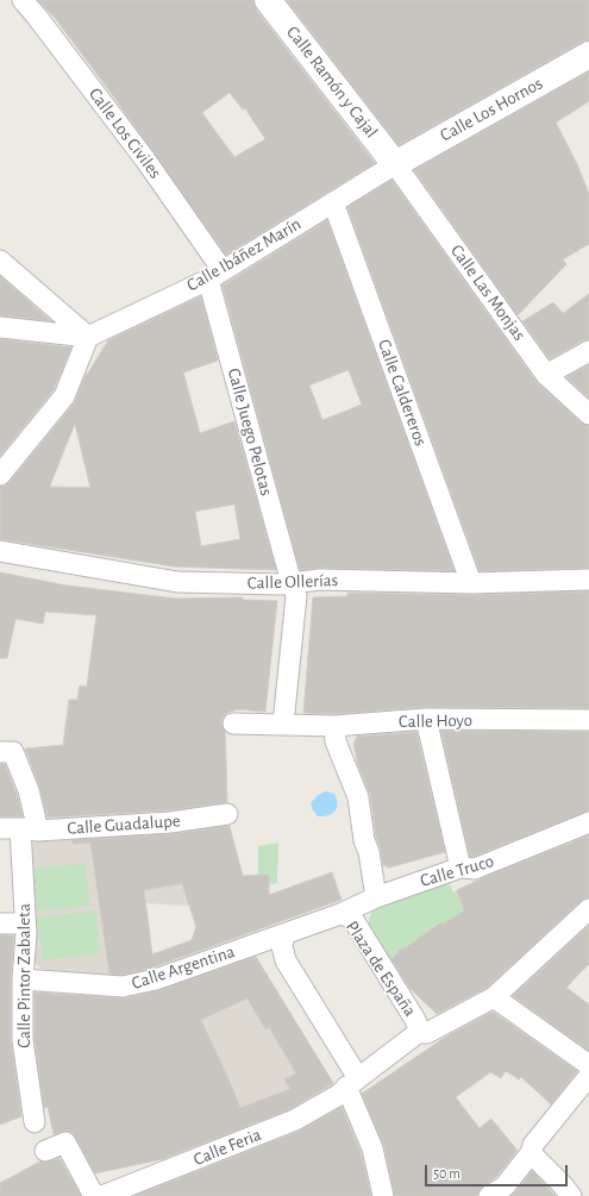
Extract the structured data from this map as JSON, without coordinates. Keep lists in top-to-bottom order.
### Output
{
  "streets": {
    "street": [
      "Calle Ramón y Cajal",
      "Calle Los Hornos",
      "Calle Los Civiles",
      "Calle Ibáñez Marín",
      "Calle Las Monjas",
      "Calle Caldereros",
      "Calle Juego Pelotas",
      "Calle Ollerías",
      "Calle Hoyo",
      "Calle Guadalupe",
      "Calle Truco",
      "Calle Argentina",
      "Plaza de España",
      "Calle Pintor Zabaleta",
      "Calle Feria"
    ]
  },
  "crossings": [
    ["Calle Ramón y Cajal", "Calle Los Hornos"],
    ["Calle Ramón y Cajal", "Calle Ibáñez Marín"],
    ["Calle Ramón y Cajal", "Calle Las Monjas"],
    ["Calle Los Hornos", "Calle Ibáñez Marín"],
    ["Calle Los Hornos", "Calle Las Monjas"],
    ["Calle Los Civiles", "Calle Ibáñez Marín"],
    ["Calle Los Civiles", "Calle Juego Pelotas"],
    ["Calle Ibáñez Marín", "Calle Las Monjas"],
    ["Calle Ibáñez Marín", "Calle Caldereros"],
    ["Calle Ibáñez Marín", "Calle Juego Pelotas"],
    ["Calle Caldereros", "Calle Ollerías"],
    ["Calle Juego Pelotas", "Calle Ollerías"],
    ["Calle Juego Pelotas", "Calle Hoyo"],
    ["Calle Guadalupe", "Calle Pintor Zabaleta"],
    ["Calle Truco", "Plaza de España"],
    ["Calle Argentina", "Plaza de España"],
    ["Calle Argentina", "Calle Pintor Zabaleta"],
    ["Plaza de España", "Calle Feria"]
  ],
  "scale_bar": "50 m"
}
